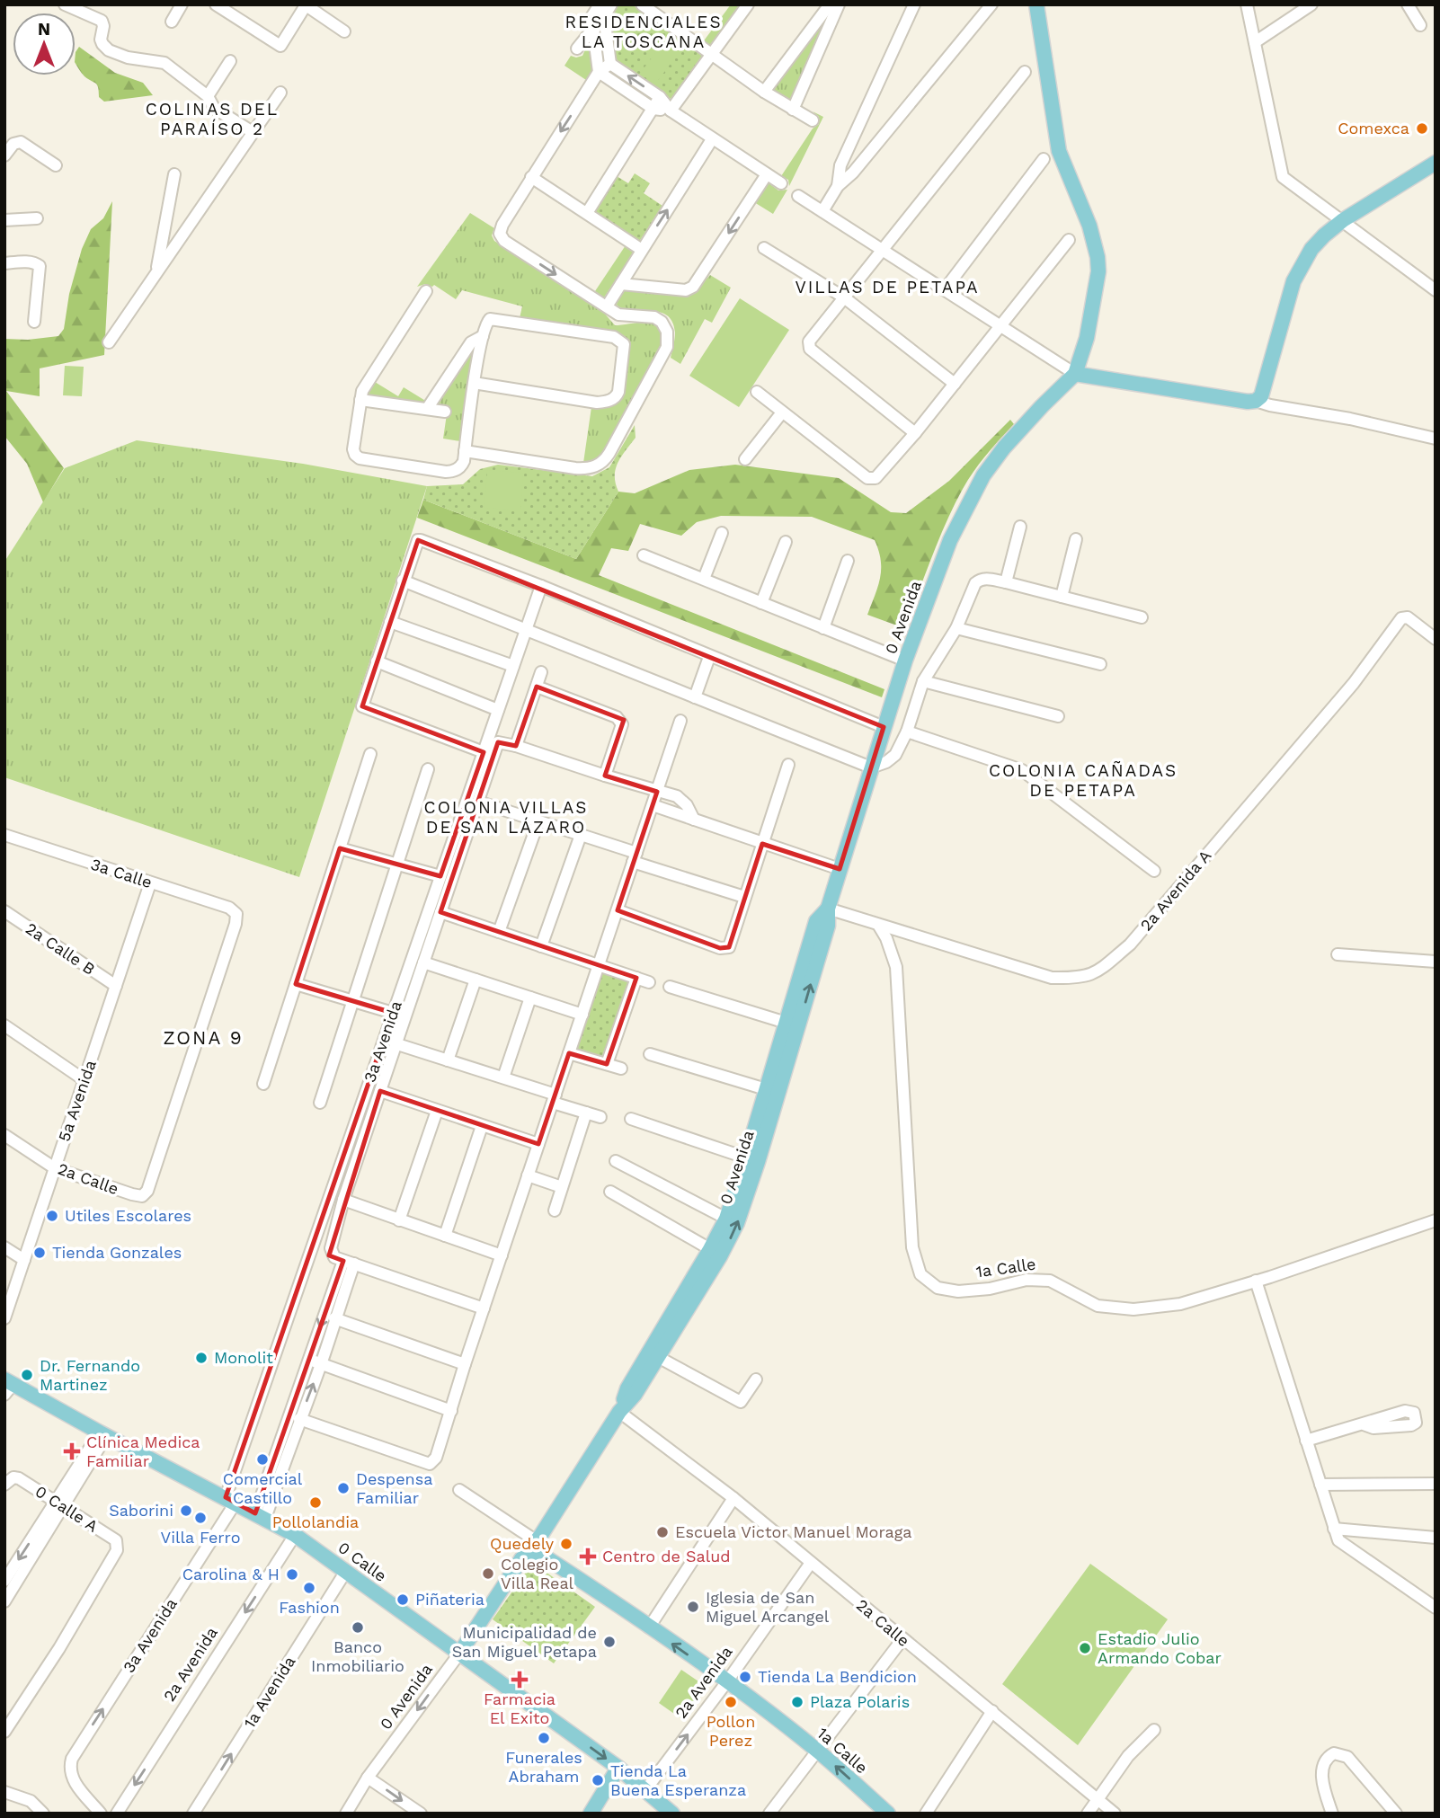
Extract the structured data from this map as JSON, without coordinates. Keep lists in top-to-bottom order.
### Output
{
  "streets": {
    "main road": ["0 Avenida", "1a Calle", "0 Calle"],
    "street": [
      "3a Calle",
      "2a Avenida A",
      "2a Calle B",
      "3a Avenida",
      "5a Avenida",
      "2a Calle",
      "0 Calle A",
      "2a Avenida",
      "1a Avenida"
    ]
  },
  "crossings": [
    ["0 Avenida", "2a Avenida A"],
    ["0 Avenida", "2a Calle"],
    ["0 Avenida", "0 Calle"],
    ["3a Calle", "5a Avenida"],
    ["3a Calle", "2a Calle"],
    ["2a Avenida A", "1a Calle"],
    ["2a Calle B", "5a Avenida"],
    ["3a Avenida", "0 Calle"],
    ["5a Avenida", "2a Calle"],
    ["2a Calle", "2a Avenida"],
    ["1a Calle", "2a Avenida"],
    ["0 Calle", "2a Avenida"],
    ["0 Calle", "1a Avenida"]
  ],
  "one_way": ["1a Avenida"],
  "districts": [
    "RESIDENCIALES LA TOSCANA",
    "COLINAS DEL PARAÍSO 2",
    "VILLAS DE PETAPA",
    "COLONIA CAÑADAS DE PETAPA",
    "COLONIA VILLAS DE SAN LÁZARO",
    "ZONA 9"
  ],
  "places": {
    "other": [
      "Comexca",
      "Utiles Escolares",
      "Tienda Gonzales",
      "Monolit",
      "Dr. Fernando Martinez",
      "Comercial Castillo",
      "Despensa Familiar",
      "Pollolandia",
      "Saborini",
      "Villa Ferro",
      "Escuela Victor Manuel Moraga",
      "Quedely",
      "Colegio Villa Real",
      "Carolina & H",
      "Fashion",
      "Piñateria",
      "Iglesia de San Miguel Arcangel",
      "Banco Inmobiliario",
      "Municipalidad de San Miguel Petapa",
      "Estadio Julio Armando Cobar",
      "Tienda La Bendicion",
      "Pollon Perez",
      "Plaza Polaris",
      "Funerales Abraham",
      "Tienda La Buena Esperanza"
    ],
    "health": ["Clínica Medica Familiar", "Centro de Salud", "Farmacia El Exito"]
  },
  "north": "top"
}
